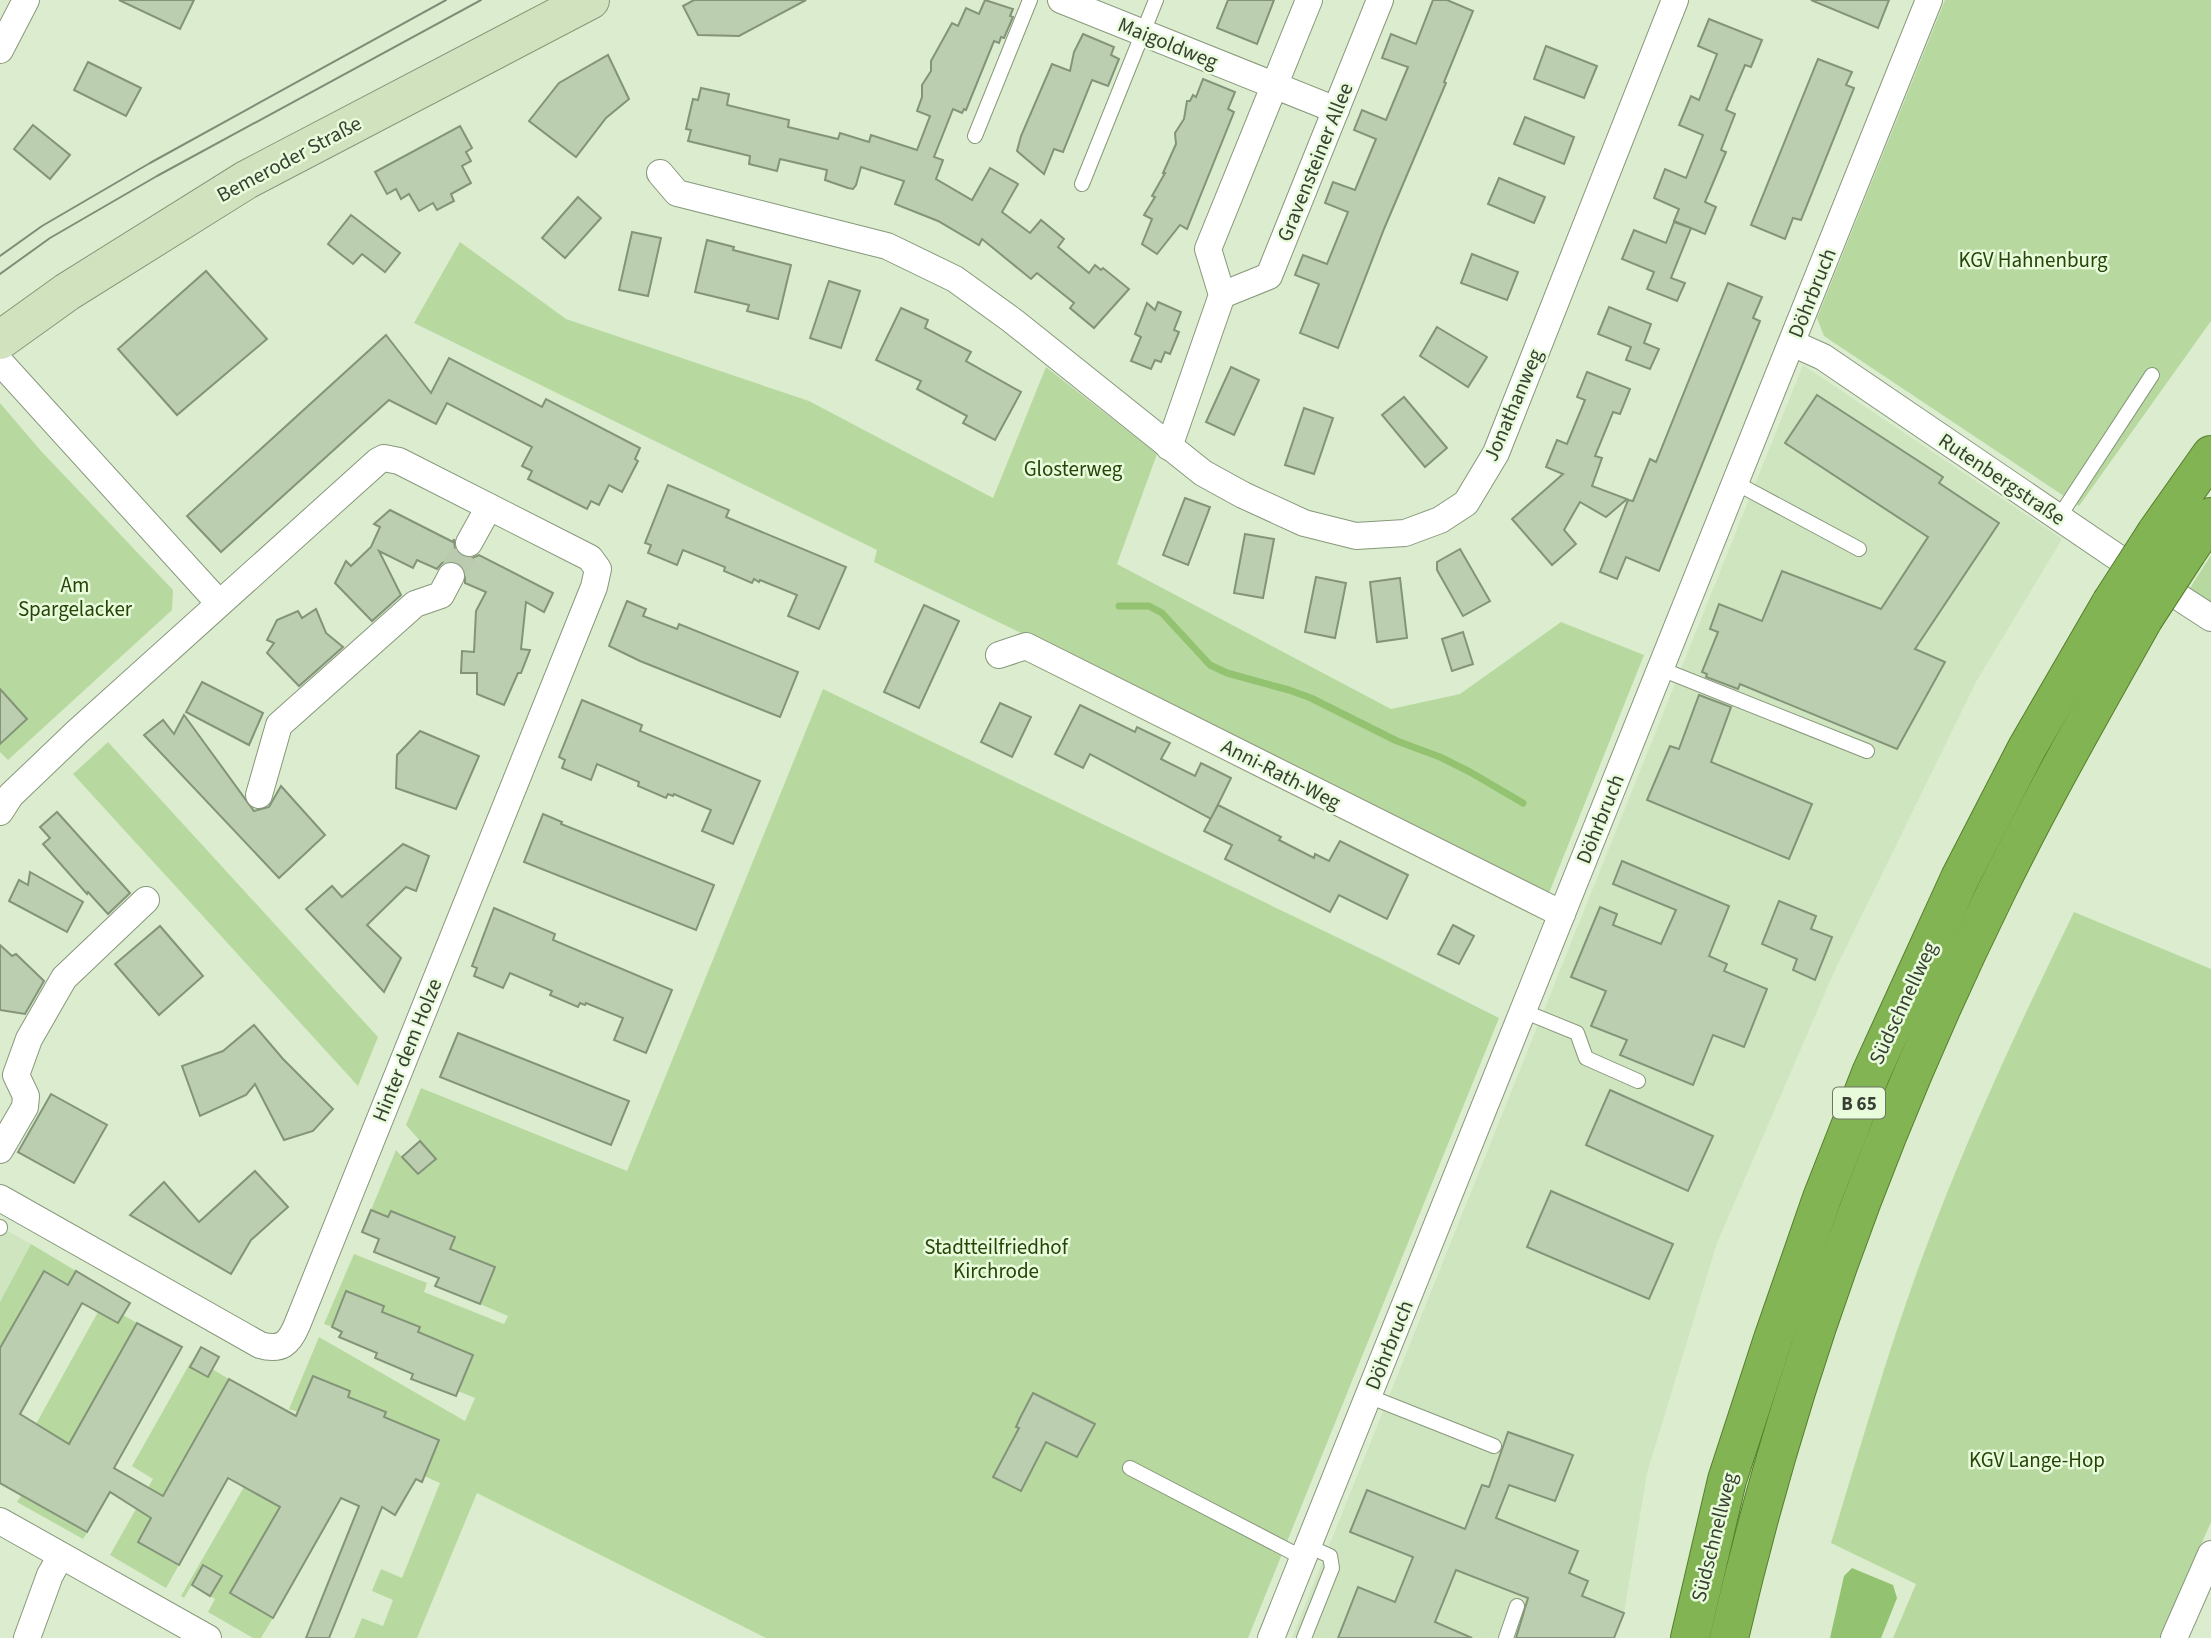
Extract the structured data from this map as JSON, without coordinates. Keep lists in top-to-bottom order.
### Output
{
  "streets": {
    "highway": ["Südschnellweg", "B 65"],
    "main road": ["Bemeroder Straße"],
    "street": [
      "Maigoldweg",
      "Gravensteiner Allee",
      "Döhrbruch",
      "Jonathanweg",
      "Rutenbergstraße",
      "Anni-Rath-Weg",
      "Hinter dem Holze"
    ]
  },
  "crossings": [
    ["Maigoldweg", "Gravensteiner Allee"],
    ["Döhrbruch", "Rutenbergstraße"],
    ["Döhrbruch", "Anni-Rath-Weg"]
  ],
  "parks": [
    "KGV Hahnenburg",
    "Glosterweg",
    "Am Spargelacker",
    "Stadtteilfriedhof Kirchrode",
    "KGV Lange-Hop"
  ]
}
